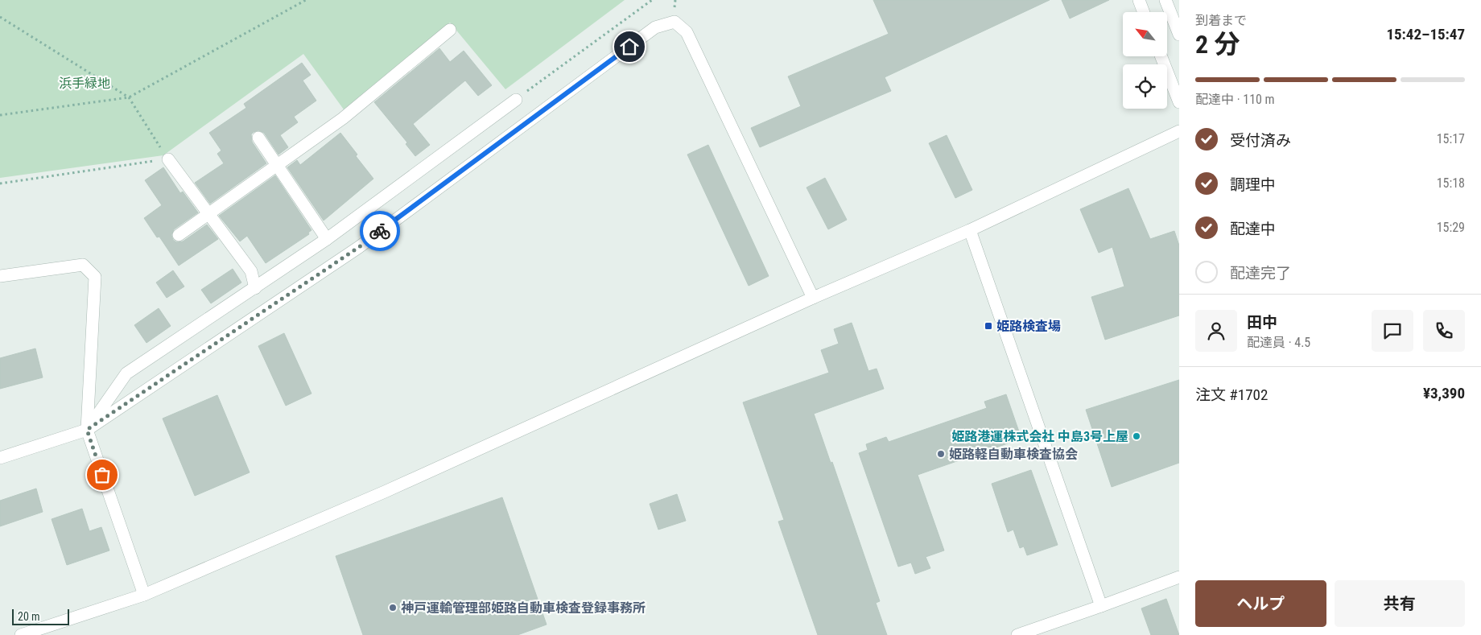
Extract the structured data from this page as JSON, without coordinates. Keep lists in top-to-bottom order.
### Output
{
  "parks": ["浜手緑地"],
  "places": {
    "transit": ["姫路検査場"],
    "other": ["姫路港運株式会社 中島3号上屋", "姫路軽自動車検査協会", "神戸運輸管理部姫路自動車検査登録事務所"]
  },
  "scale_bar": "20 m",
  "north": "top left",
  "page": {
    "heading": ["2 分", "到着まで", "15:42–15:47"],
    "panel": [
      "田中",
      "配達員 · 4.5",
      "注文 #1702",
      "¥3,390"
    ],
    "bar": "配達中 · 110 m",
    "list": [
      ["受付済み", "15:17"],
      ["調理中", "15:18"],
      ["配達中", "15:29"],
      "配達完了"
    ],
    "buttons": ["ヘルプ", "共有"],
    "scale": "20 m"
  }
}
